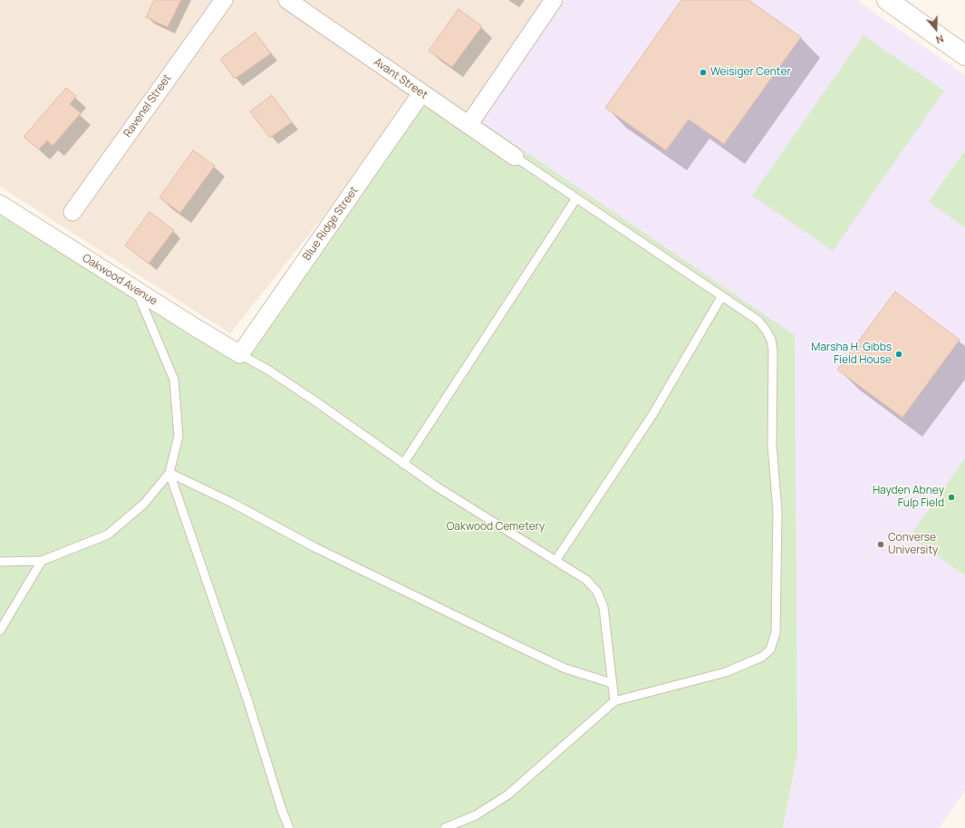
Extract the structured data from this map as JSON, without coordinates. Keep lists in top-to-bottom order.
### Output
{
  "streets": {
    "street": [
      "Avant Street",
      "Ravenel Street",
      "Blue Ridge Street",
      "Oakwood Avenue"
    ]
  },
  "crossings": [
    ["Avant Street", "Blue Ridge Street"],
    ["Blue Ridge Street", "Oakwood Avenue"]
  ],
  "parks": ["Oakwood Cemetery"],
  "places": [
    "Weisiger Center",
    "Marsha H. Gibbs Field House",
    "Hayden Abney Fulp Field",
    "Converse University"
  ],
  "north": "bottom"
}
